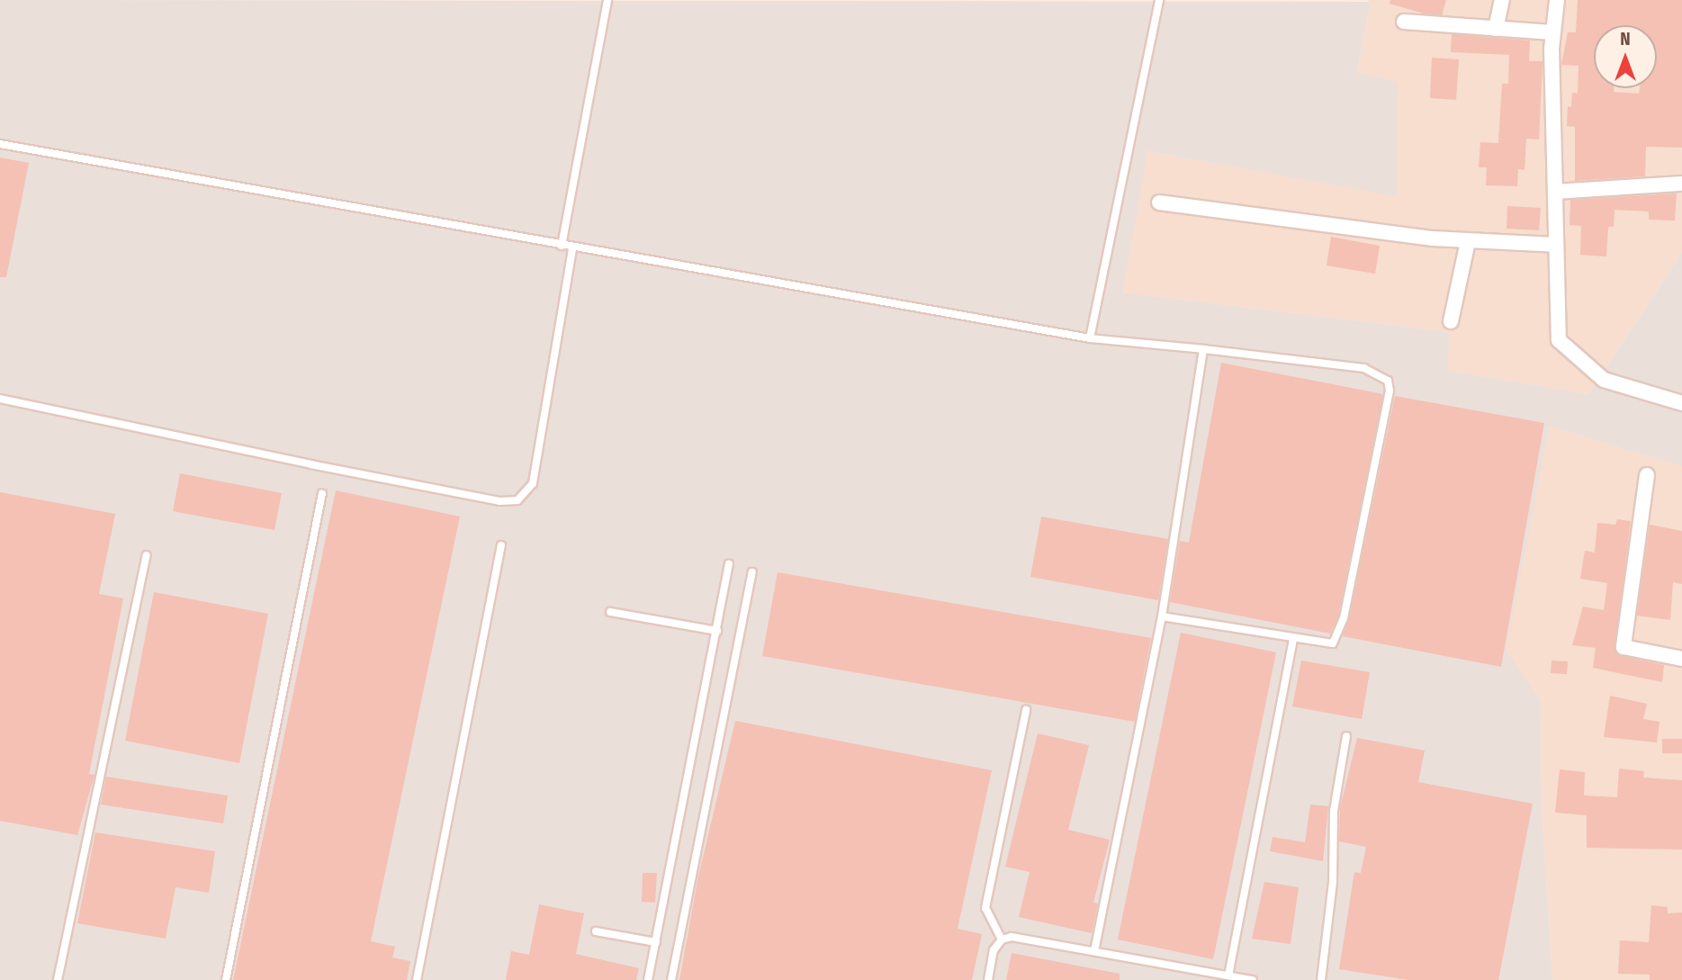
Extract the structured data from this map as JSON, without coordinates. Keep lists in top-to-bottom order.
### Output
{
  "north": "top"
}
